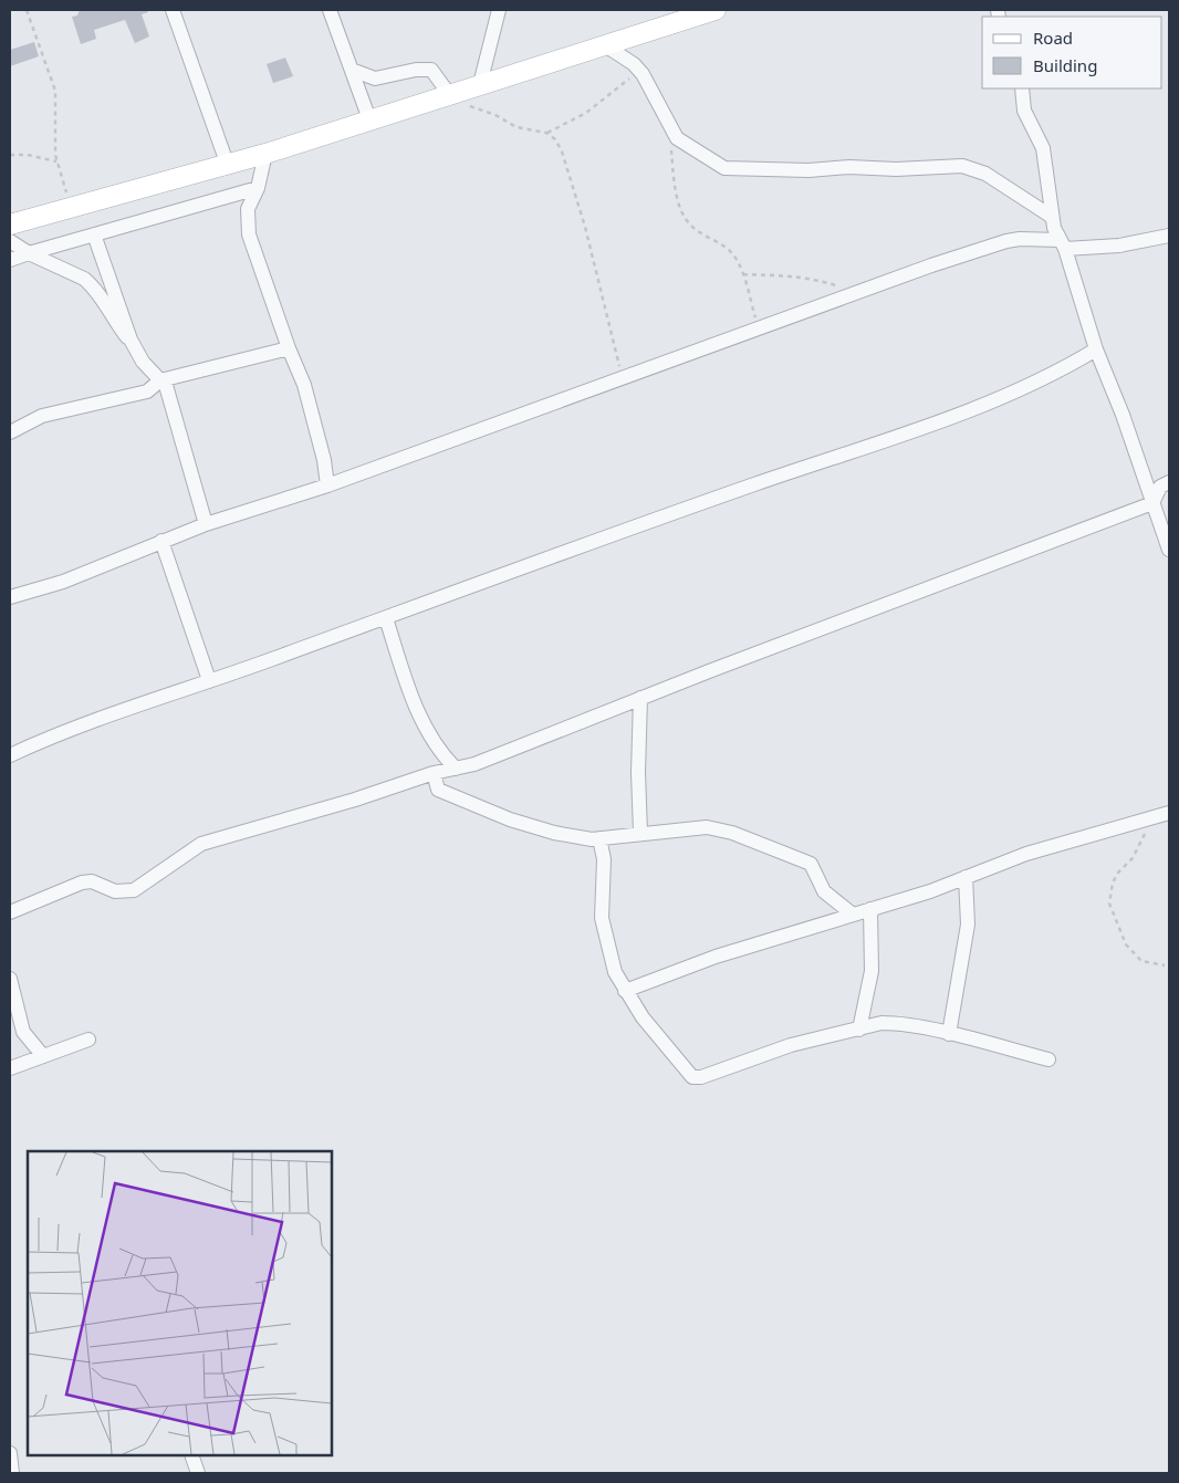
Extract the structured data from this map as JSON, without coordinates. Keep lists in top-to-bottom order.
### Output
{
  "legend": ["Road", "Building"]
}
